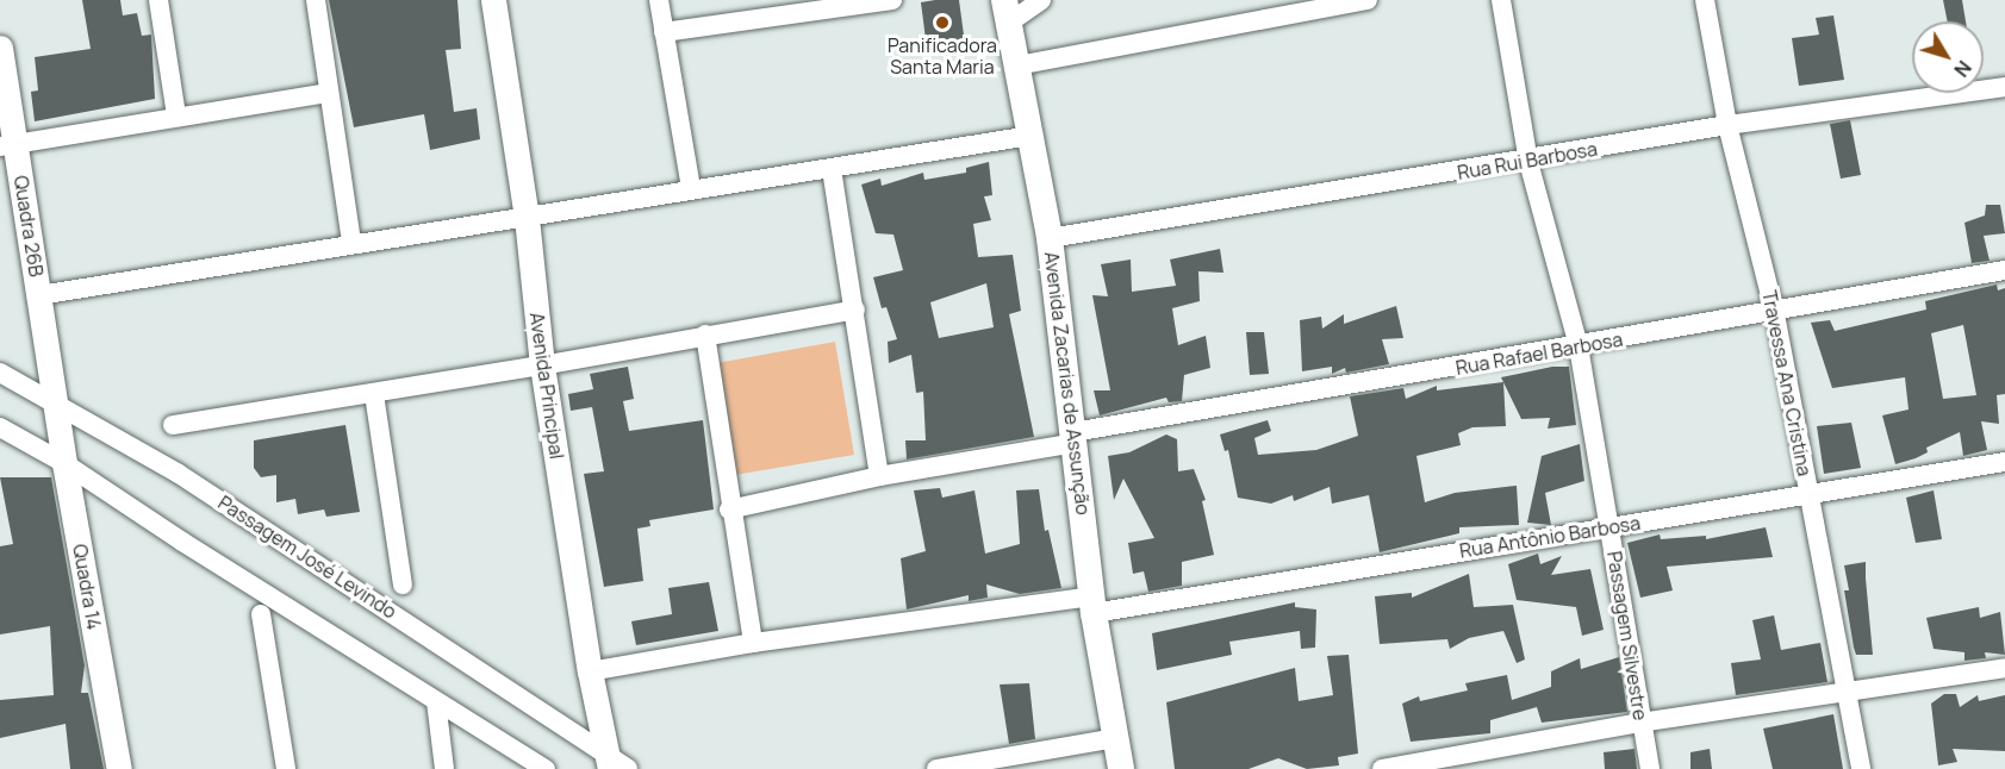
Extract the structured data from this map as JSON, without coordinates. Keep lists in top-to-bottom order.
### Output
{
  "streets": {
    "main road": ["Avenida Zacarias de Assunção"],
    "street": [
      "Rua Rui Barbosa",
      "Quadra 26B",
      "Rua Rafael Barbosa",
      "Travessa Ana Cristina",
      "Avenida Principal",
      "Rua Antônio Barbosa",
      "Passagem José Levindo",
      "Quadra 14",
      "Passagem Silvestre"
    ]
  },
  "crossings": [
    ["Rua Rui Barbosa", "Avenida Zacarias de Assunção"],
    ["Rua Rui Barbosa", "Travessa Ana Cristina"],
    ["Rua Rui Barbosa", "Passagem Silvestre"],
    ["Quadra 26B", "Passagem José Levindo"],
    ["Quadra 26B", "Quadra 14"],
    ["Rua Rafael Barbosa", "Avenida Zacarias de Assunção"],
    ["Rua Rafael Barbosa", "Travessa Ana Cristina"],
    ["Rua Rafael Barbosa", "Passagem Silvestre"],
    ["Avenida Zacarias de Assunção", "Rua Antônio Barbosa"],
    ["Travessa Ana Cristina", "Rua Antônio Barbosa"],
    ["Avenida Principal", "Rua Antônio Barbosa"],
    ["Avenida Principal", "Passagem José Levindo"],
    ["Rua Antônio Barbosa", "Passagem Silvestre"],
    ["Passagem José Levindo", "Quadra 14"]
  ],
  "places": ["Panificadora Santa Maria"],
  "north": "bottom right"
}
